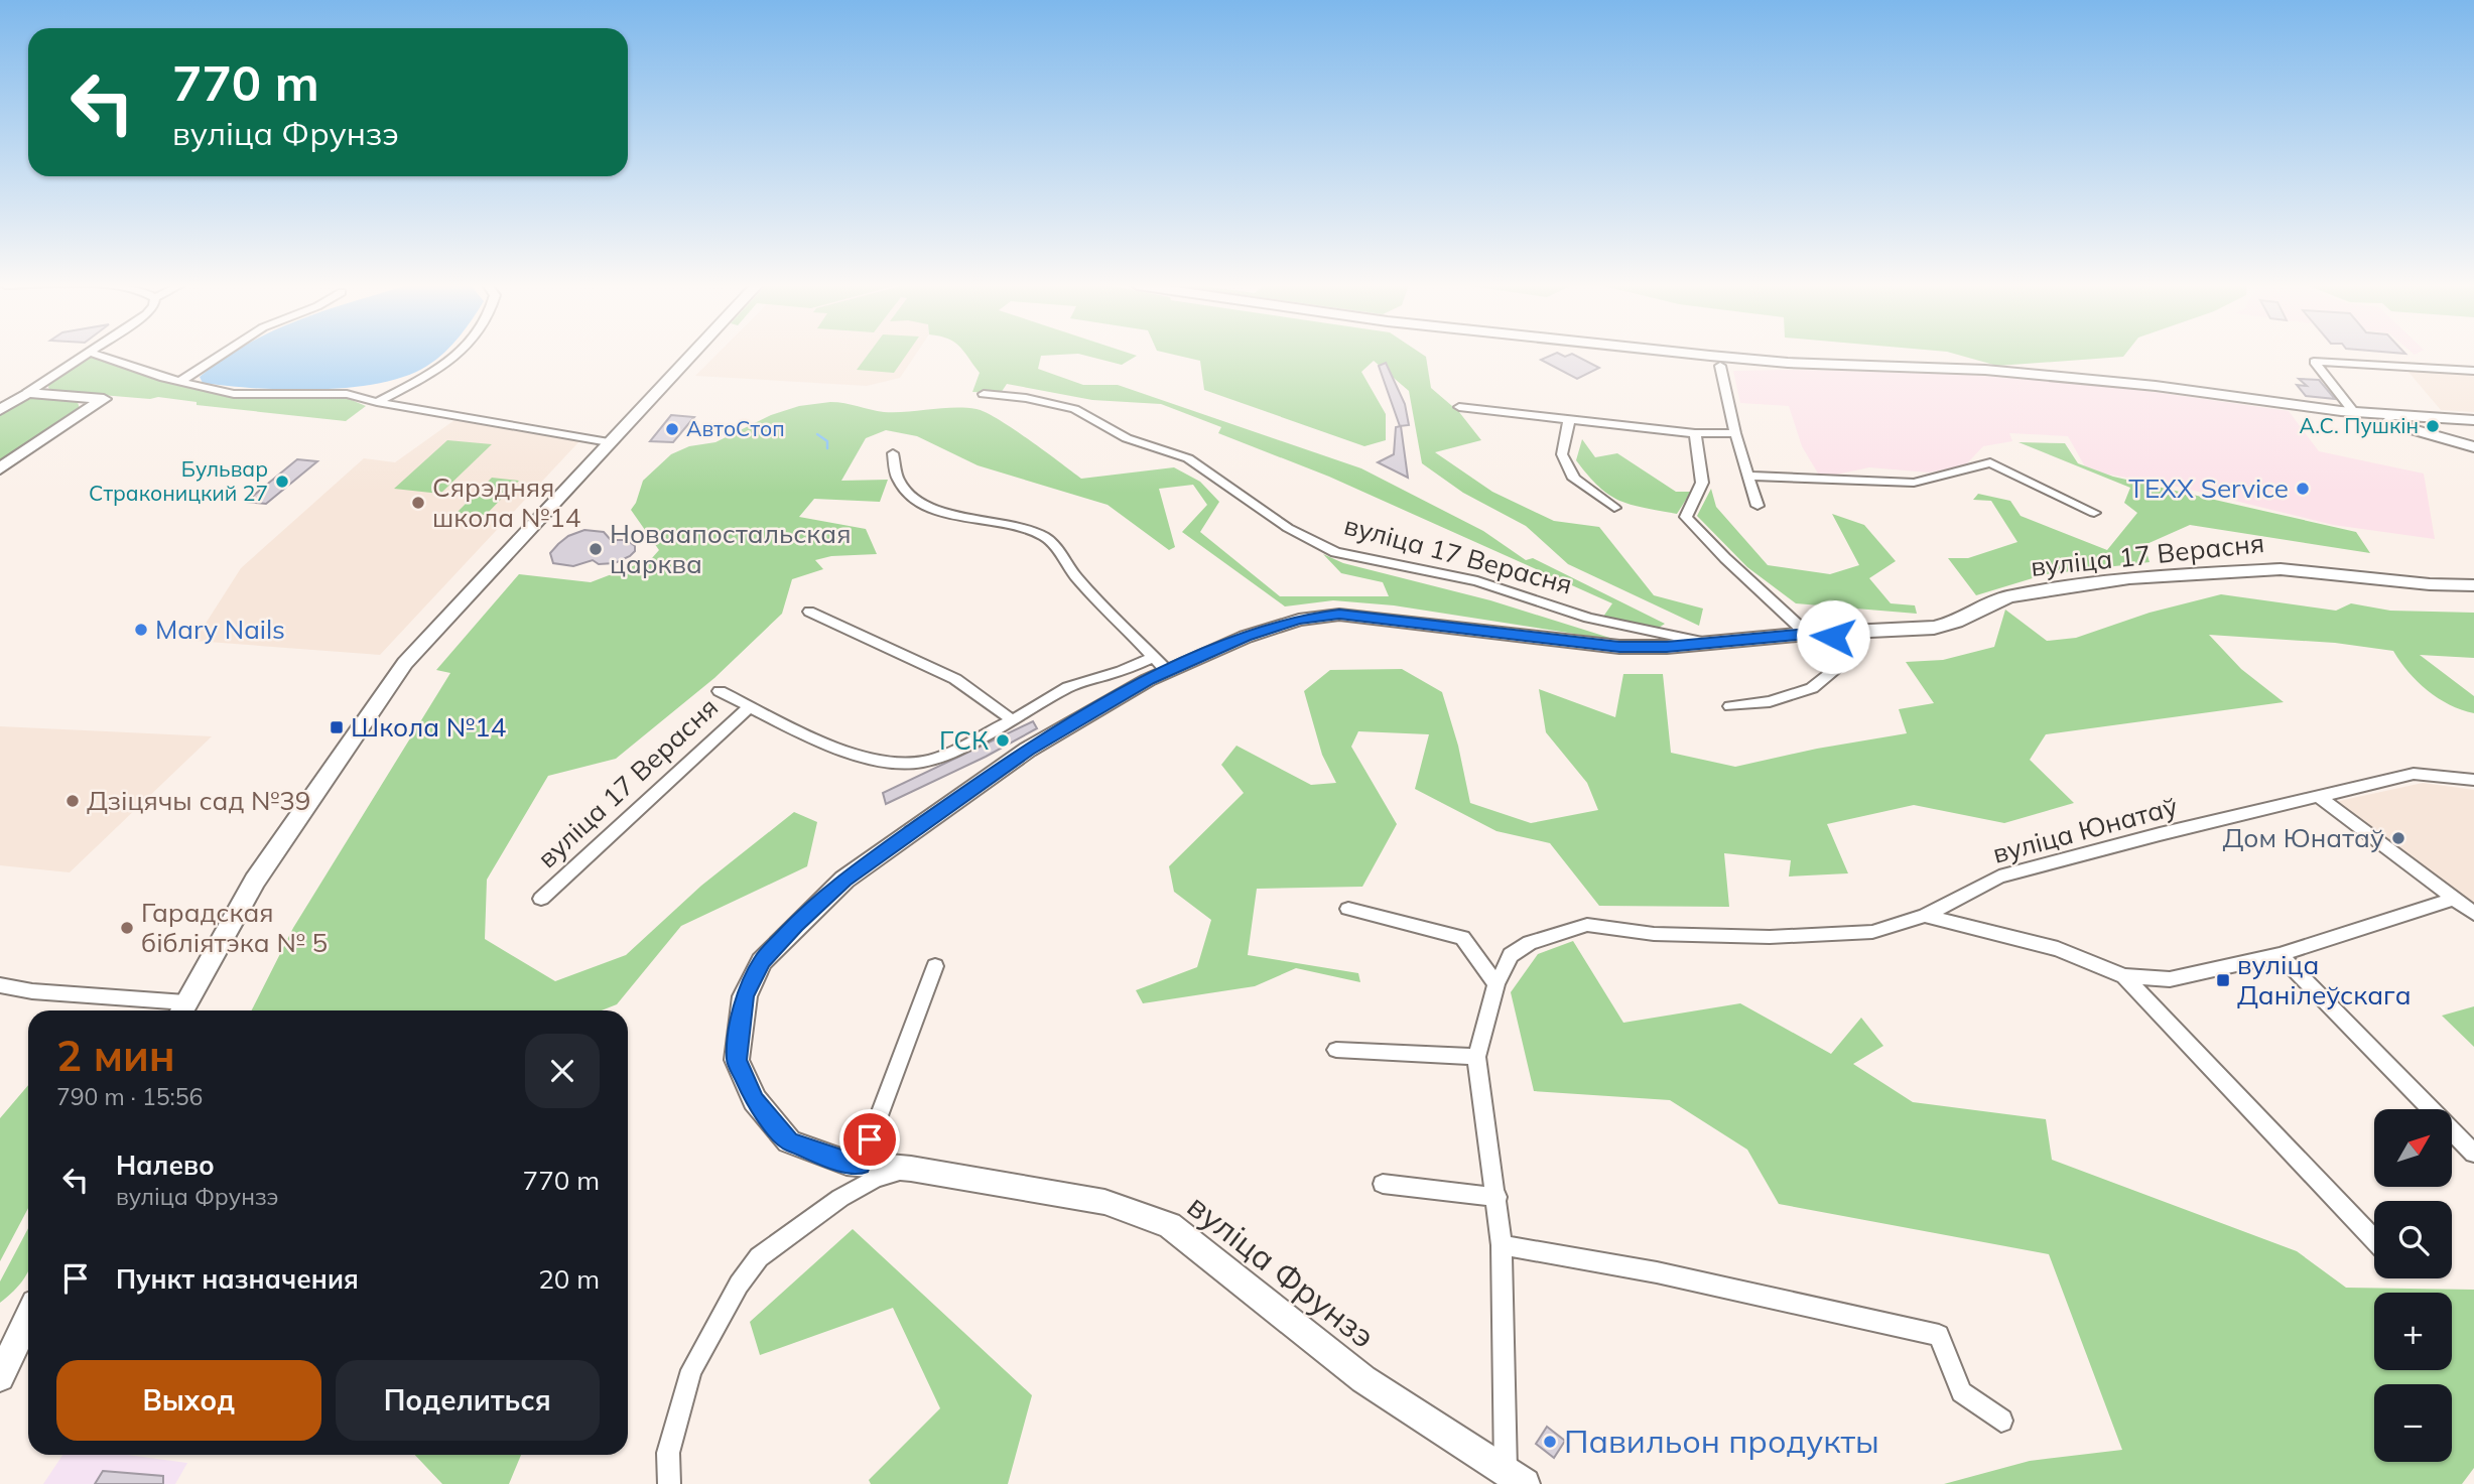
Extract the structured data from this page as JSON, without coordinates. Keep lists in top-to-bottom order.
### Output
{
  "streets": {
    "main road": ["вуліца 17 Верасня", "вуліца Фрунзэ"],
    "street": ["вуліца Юнатаў"]
  },
  "crossings": [
    ["вуліца 17 Верасня", "вуліца Фрунзэ"],
    ["вуліца Юнатаў", "вуліца Фрунзэ"]
  ],
  "places": {
    "other": [
      "А.С. Пушкін",
      "АвтоСтоп",
      "Бульвар Страконицкий 27",
      "TEXX Service",
      "Сярэдняя школа №14",
      "Новаапостальская царква",
      "Mary Nails",
      "ГСК",
      "Дзіцячы сад №39",
      "Дом Юнатаў",
      "Гарадская бібліятэка № 5",
      "Павильон продукты"
    ],
    "transit": ["Школа №14", "вуліца Данілеўскага"]
  },
  "north": "top right",
  "page": {
    "turn": ["770 m", "вуліца Фрунзэ"],
    "heading": ["2 мин", "790 m · 15:56"],
    "map_buttons": ["+", "−"],
    "list": [
      {
        "name": "Налево",
        "note": "вуліца Фрунзэ",
        "value": "770 m"
      },
      {
        "name": "Пункт назначения",
        "value": "20 m"
      }
    ],
    "buttons": ["Выход", "Поделиться"]
  }
}
